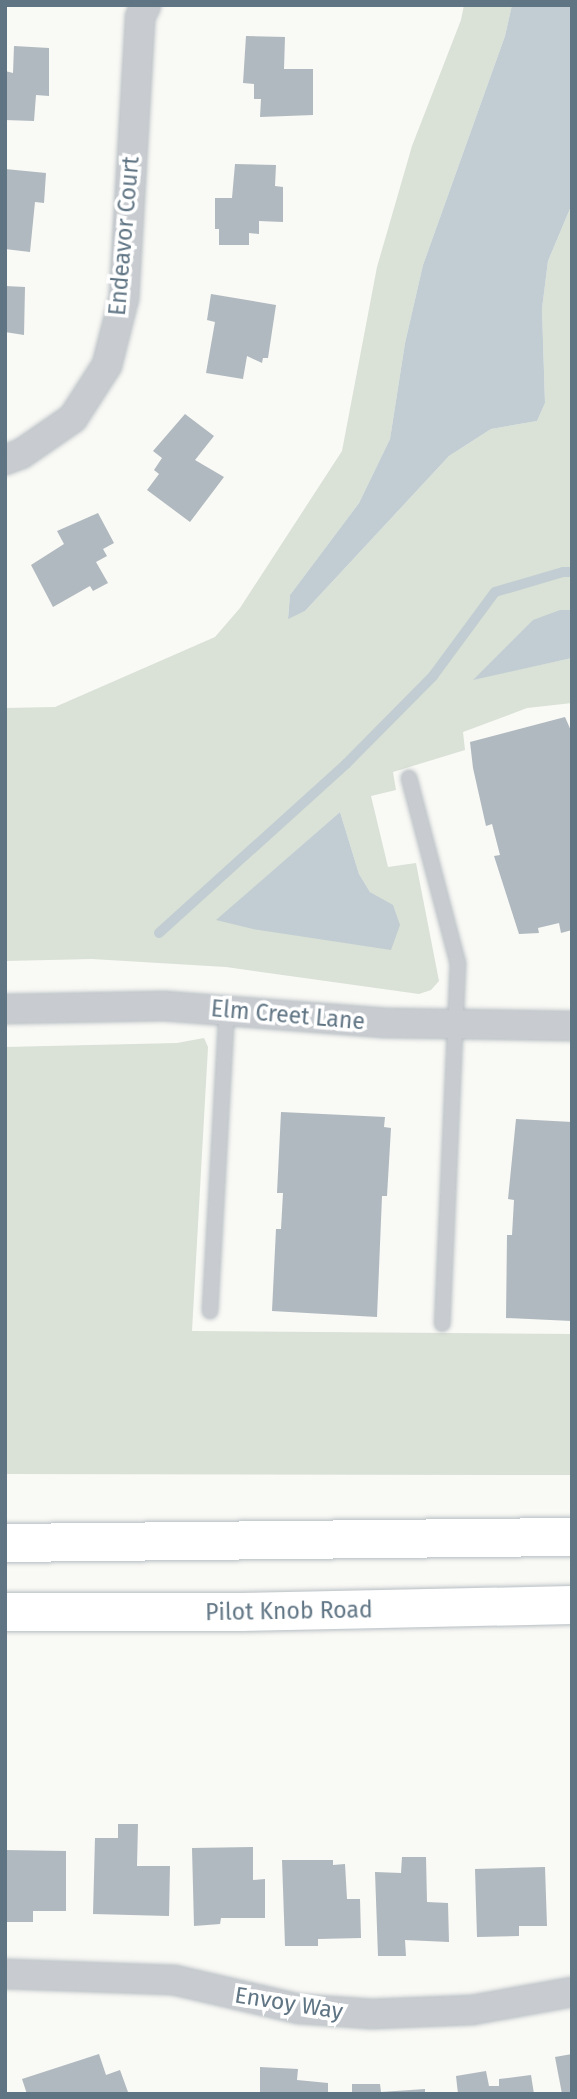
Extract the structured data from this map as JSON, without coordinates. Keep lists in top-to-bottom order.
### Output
{
  "streets": {
    "main road": ["Pilot Knob Road"],
    "street": ["Endeavor Court", "Elm Creet Lane", "Envoy Way"]
  }
}
